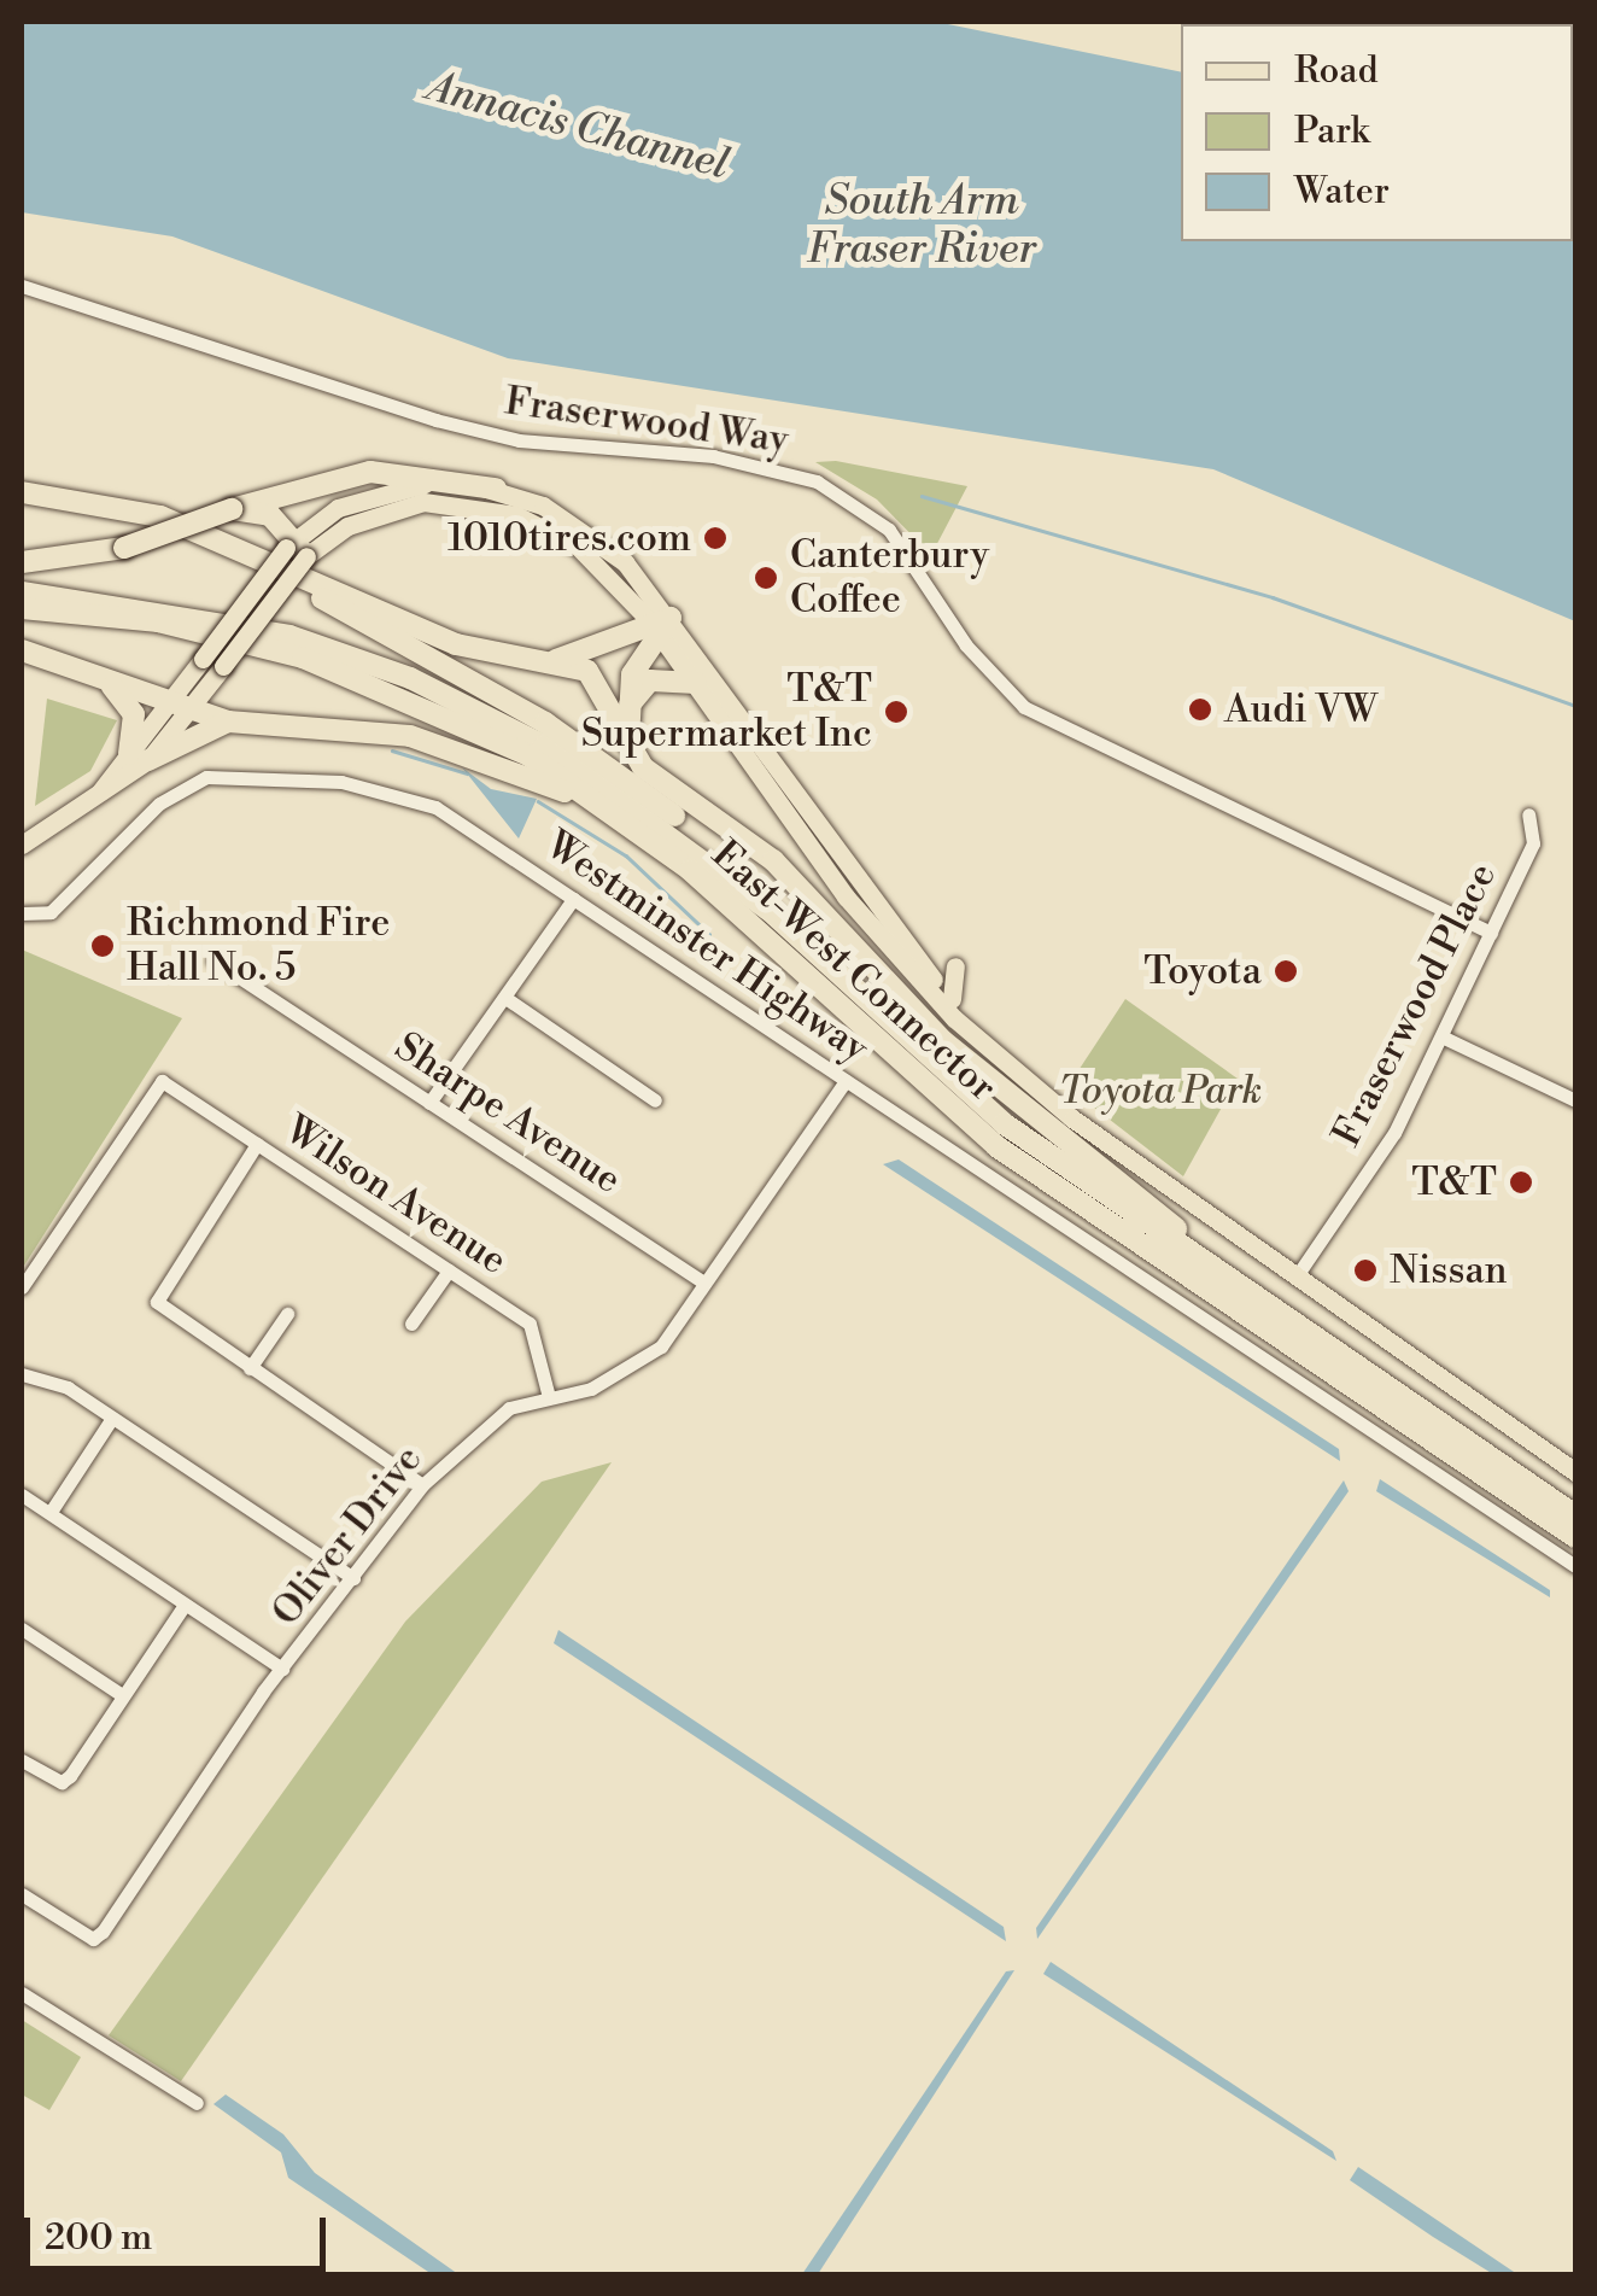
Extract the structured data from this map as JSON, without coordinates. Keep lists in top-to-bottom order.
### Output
{
  "streets": {
    "highway": ["East-West Connector"],
    "street": [
      "Fraserwood Way",
      "Westminster Highway",
      "Fraserwood Place",
      "Sharpe Avenue",
      "Wilson Avenue",
      "Oliver Drive"
    ]
  },
  "crossings": [
    ["Fraserwood Way", "Fraserwood Place"],
    ["Westminster Highway", "Oliver Drive"],
    ["Sharpe Avenue", "Oliver Drive"],
    ["Wilson Avenue", "Oliver Drive"]
  ],
  "water": ["Annacis Channel", "South Arm Fraser River"],
  "parks": ["Toyota Park"],
  "places": [
    "1010tires.com",
    "Canterbury Coffee",
    "Audi VW",
    "T&T Supermarket Inc",
    "Richmond Fire Hall No. 5",
    "Toyota",
    "T&T",
    "Nissan"
  ],
  "legend": ["Road", "Park", "Water"],
  "scale_bar": "200 m"
}
